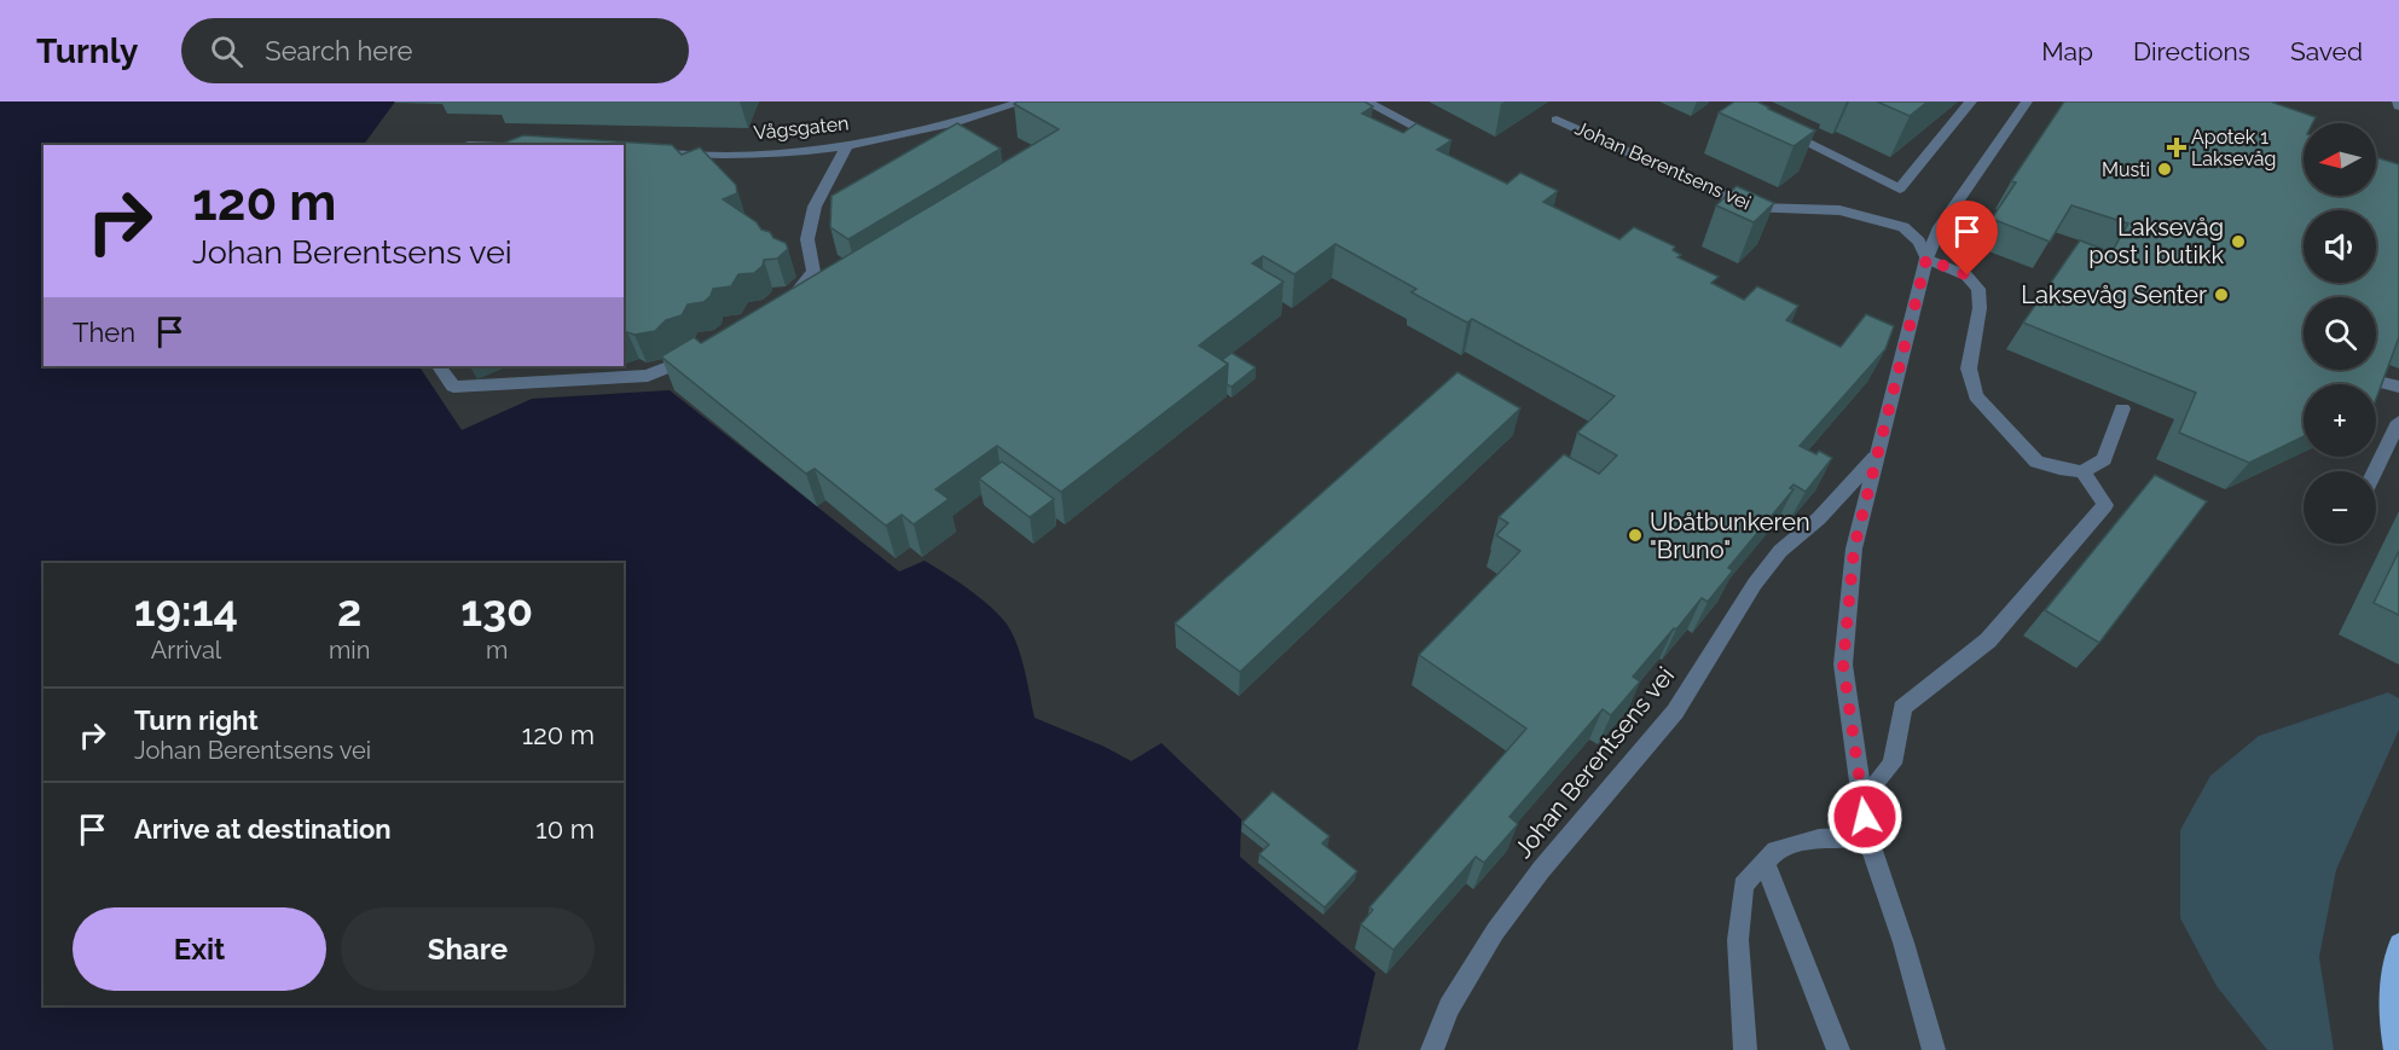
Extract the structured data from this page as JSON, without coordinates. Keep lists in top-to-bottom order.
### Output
{
  "streets": {
    "street": ["Vågsgaten", "Johan Berentsens vei"]
  },
  "places": {
    "health": ["Apotek 1 Laksevåg"],
    "other": [
      "Musti",
      "Laksevåg post i butikk",
      "Laksevåg Senter",
      "Ubåtbunkeren \"Bruno\""
    ]
  },
  "north": "left",
  "page": {
    "header": "Turnly",
    "search": "Search here",
    "nav": ["Map", "Directions", "Saved"],
    "map_buttons": ["+", "−"],
    "turn": ["120 m", "Johan Berentsens vei"],
    "then": "Then",
    "eta": [
      "19:14",
      "Arrival",
      "2",
      "min",
      "130",
      "m"
    ],
    "list": [
      {
        "name": "Turn right",
        "note": "Johan Berentsens vei",
        "value": "120 m"
      },
      {
        "name": "Arrive at destination",
        "value": "10 m"
      }
    ],
    "buttons": ["Exit", "Share"]
  }
}
